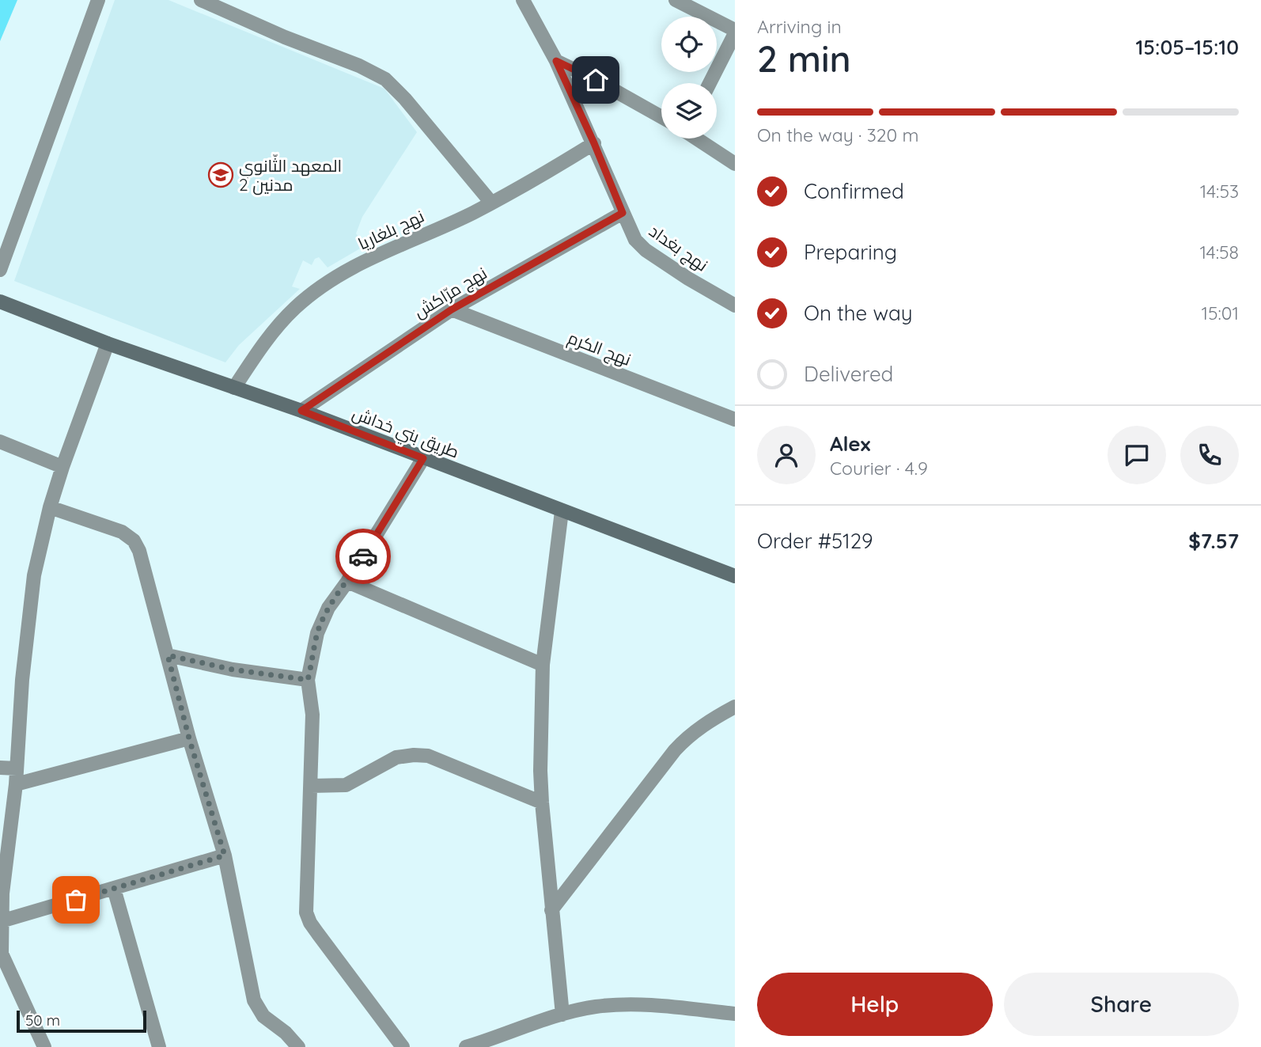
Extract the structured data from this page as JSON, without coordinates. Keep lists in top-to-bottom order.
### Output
{
  "streets": {
    "main road": ["طريق بني خداش"],
    "street": [
      "نهج بلغاريا",
      "نهج بغداد",
      "نهج مرّاكش",
      "نهج الكرم"
    ]
  },
  "crossings": [
    ["نهج بلغاريا", "نهج بغداد"],
    ["نهج بلغاريا", "طريق بني خداش"],
    ["نهج بغداد", "نهج مرّاكش"],
    ["نهج مرّاكش", "نهج الكرم"],
    ["نهج مرّاكش", "طريق بني خداش"]
  ],
  "places": {
    "school or university": ["المعهد الثّانوي مدنين 2"]
  },
  "scale_bar": "50 m",
  "page": {
    "heading": ["2 min", "Arriving in", "15:05–15:10"],
    "panel": [
      "Alex",
      "Courier · 4.9",
      "Order #5129",
      "$7.57"
    ],
    "bar": "On the way · 320 m",
    "list": [
      ["Confirmed", "14:53"],
      ["Preparing", "14:58"],
      ["On the way", "15:01"],
      "Delivered"
    ],
    "buttons": ["Help", "Share"],
    "scale": "50 m"
  }
}
